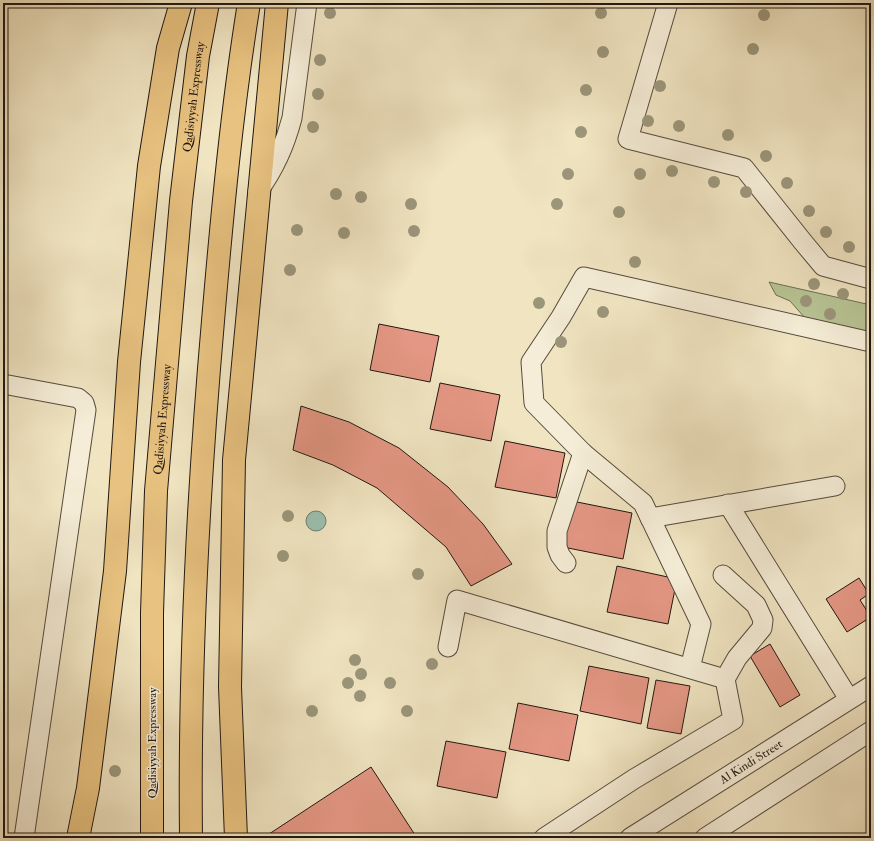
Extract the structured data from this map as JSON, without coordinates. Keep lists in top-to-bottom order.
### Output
{
  "streets": {
    "highway": ["Qadisiyyah Expressway"],
    "street": ["Al Kindi Street"]
  }
}
